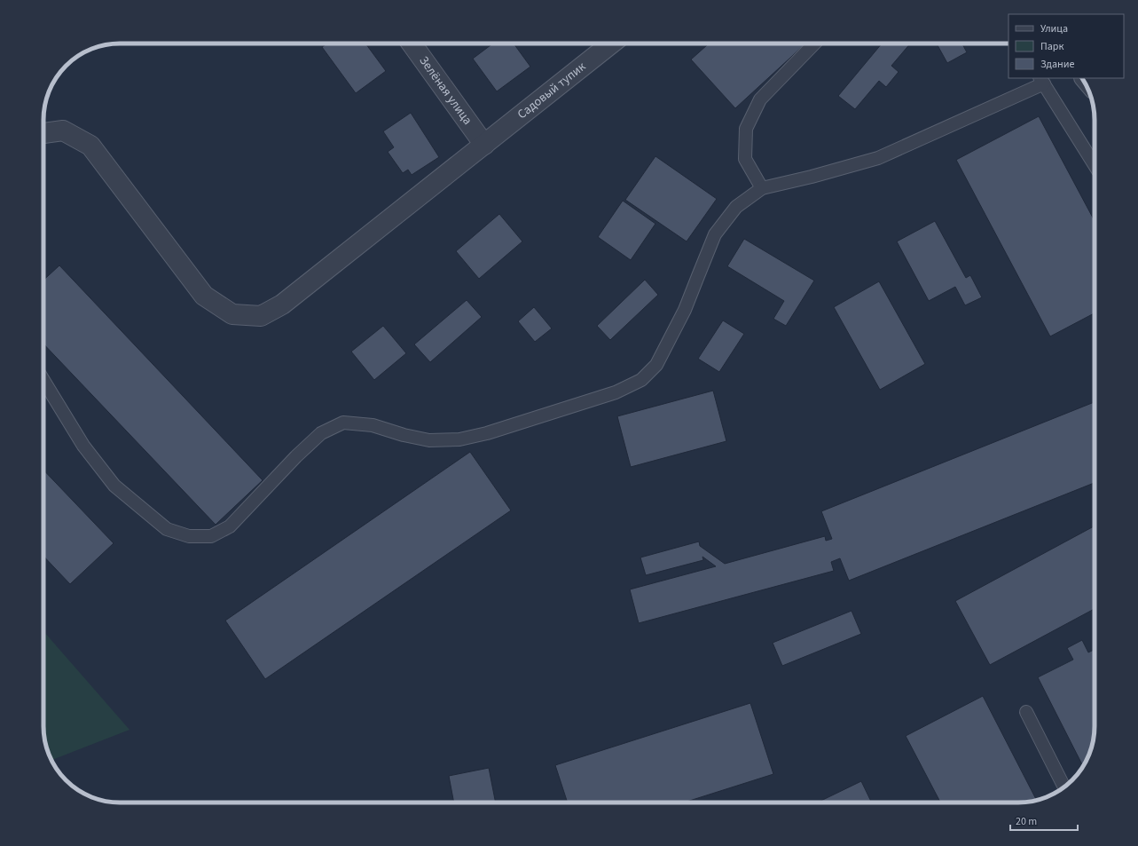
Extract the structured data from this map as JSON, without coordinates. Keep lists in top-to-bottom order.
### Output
{
  "streets": {
    "street": ["Зелёная улица", "Садовый тупик"]
  },
  "crossings": [
    ["Зелёная улица", "Садовый тупик"]
  ],
  "legend": ["Улица", "Парк", "Здание"],
  "scale_bar": "20 m"
}
